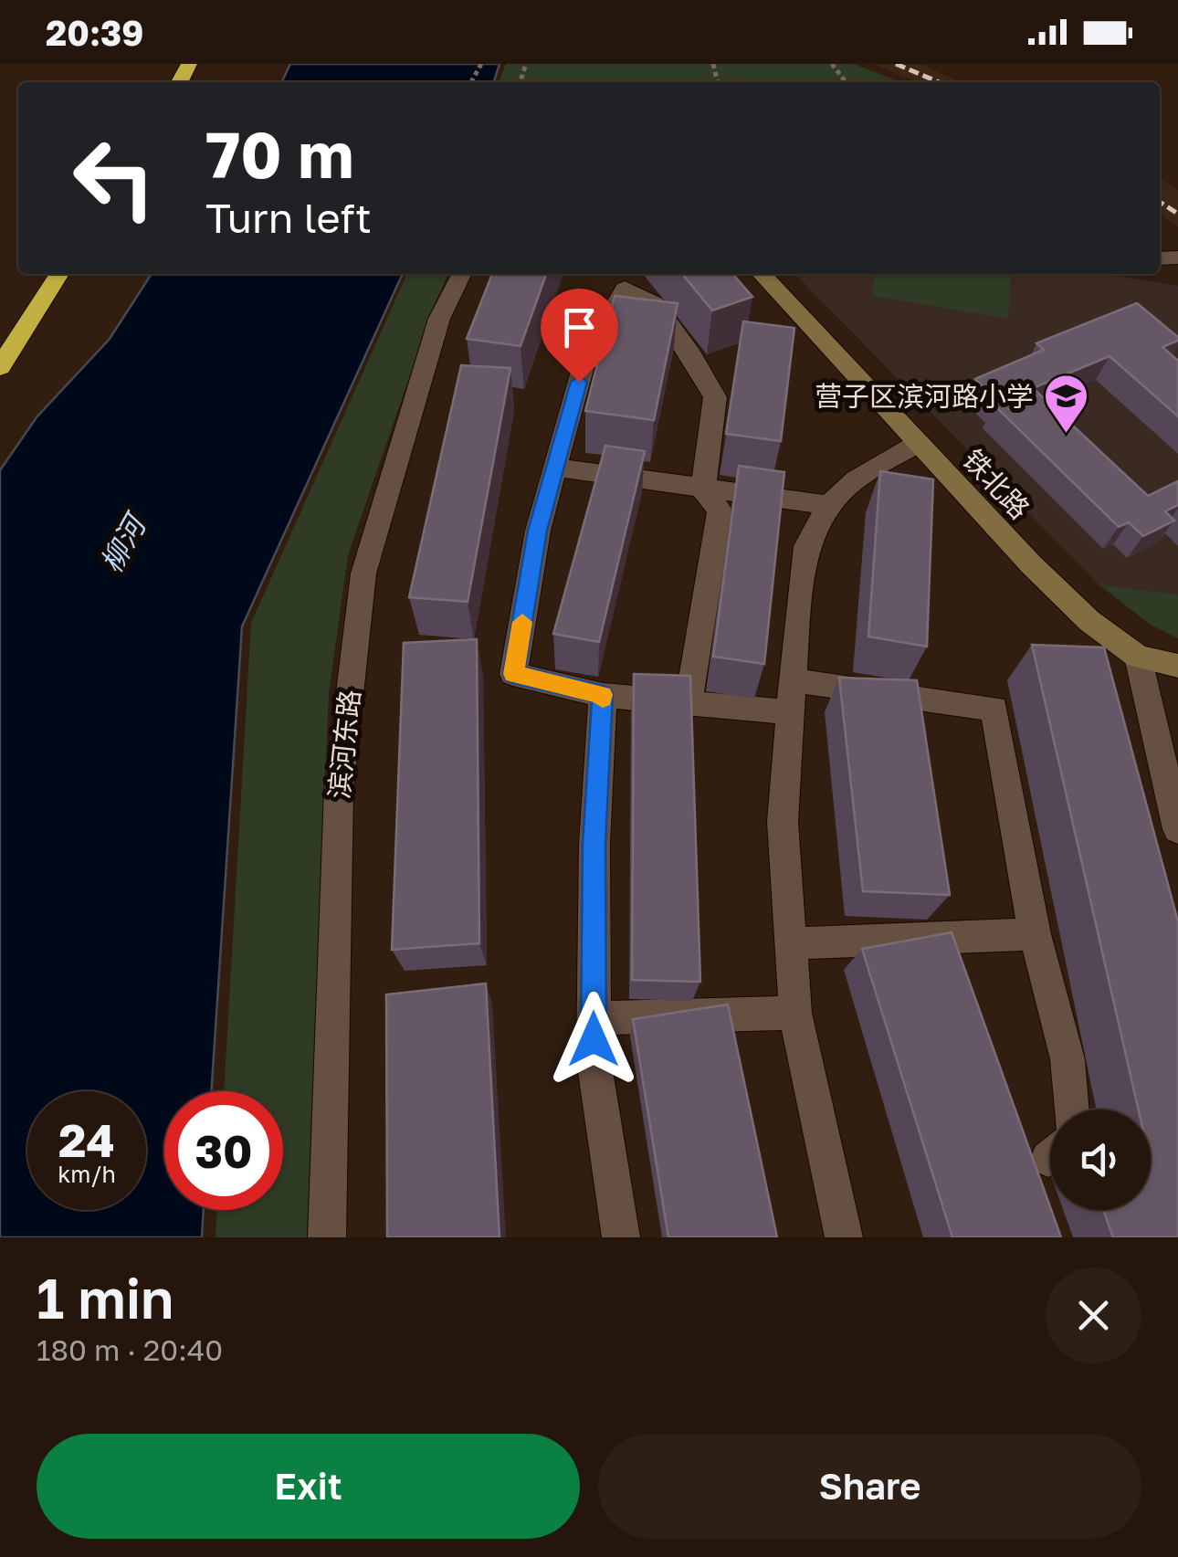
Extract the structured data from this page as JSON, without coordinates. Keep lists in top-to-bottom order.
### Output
{
  "streets": {
    "street": ["铁北路", "滨河东路"]
  },
  "water": ["柳河"],
  "places": {
    "school or university": ["营子区滨河路小学"]
  },
  "page": {
    "status": "20:39",
    "turn": ["70 m", "Turn left"],
    "speed": "24 km/h",
    "limit": "30",
    "heading": ["1 min", "180 m · 20:40"],
    "buttons": ["Exit", "Share"]
  }
}
